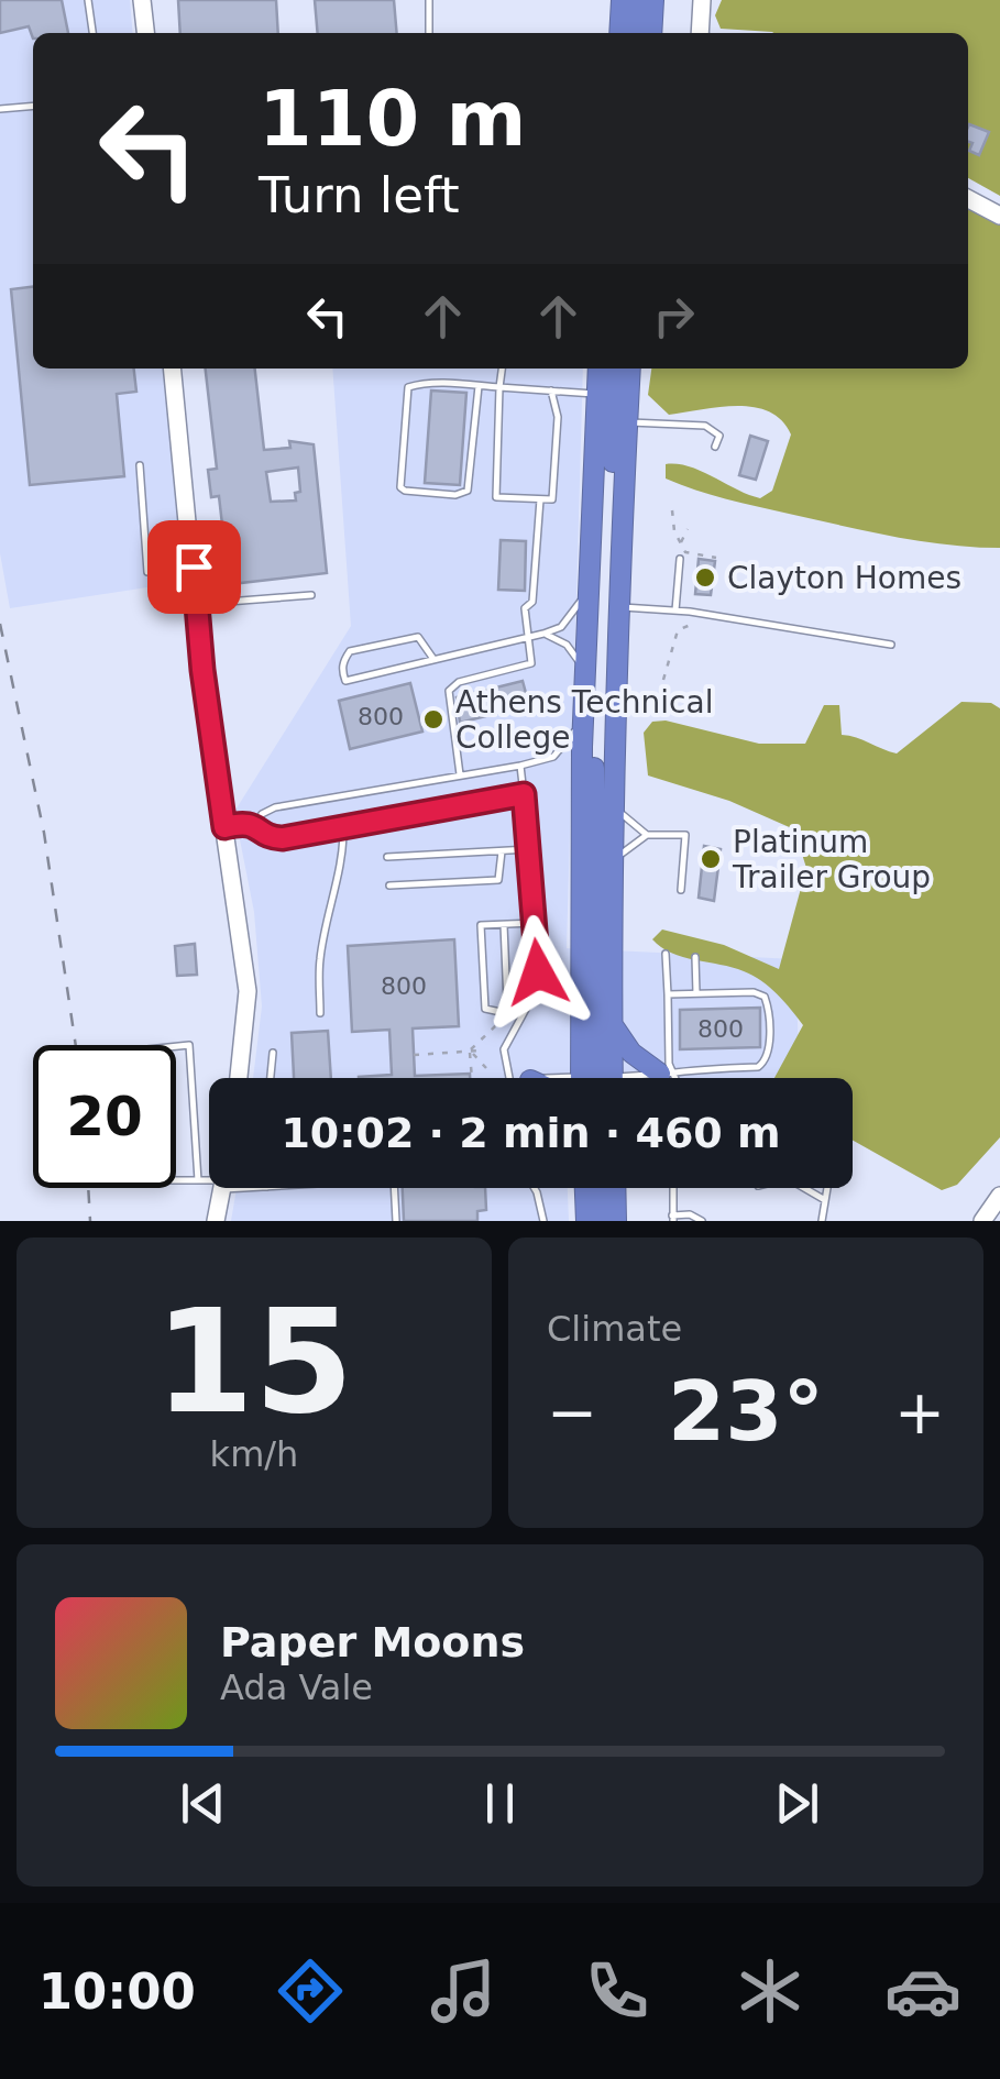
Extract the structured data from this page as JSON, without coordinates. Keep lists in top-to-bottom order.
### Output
{
  "places": ["Clayton Homes", "Athens Technical College", "Platinum Trailer Group"],
  "house_numbers": ["800", "800", "800"],
  "page": {
    "turn": ["110 m", "Turn left"],
    "limit": "20",
    "trip": "10:02 · 2 min · 460 m",
    "tile": [
      ["15", "km/h"],
      "Climate"
    ],
    "heat": ["−", "23°", "+"],
    "song": ["Paper Moons", "Ada Vale"],
    "tabs": "10:00"
  }
}
